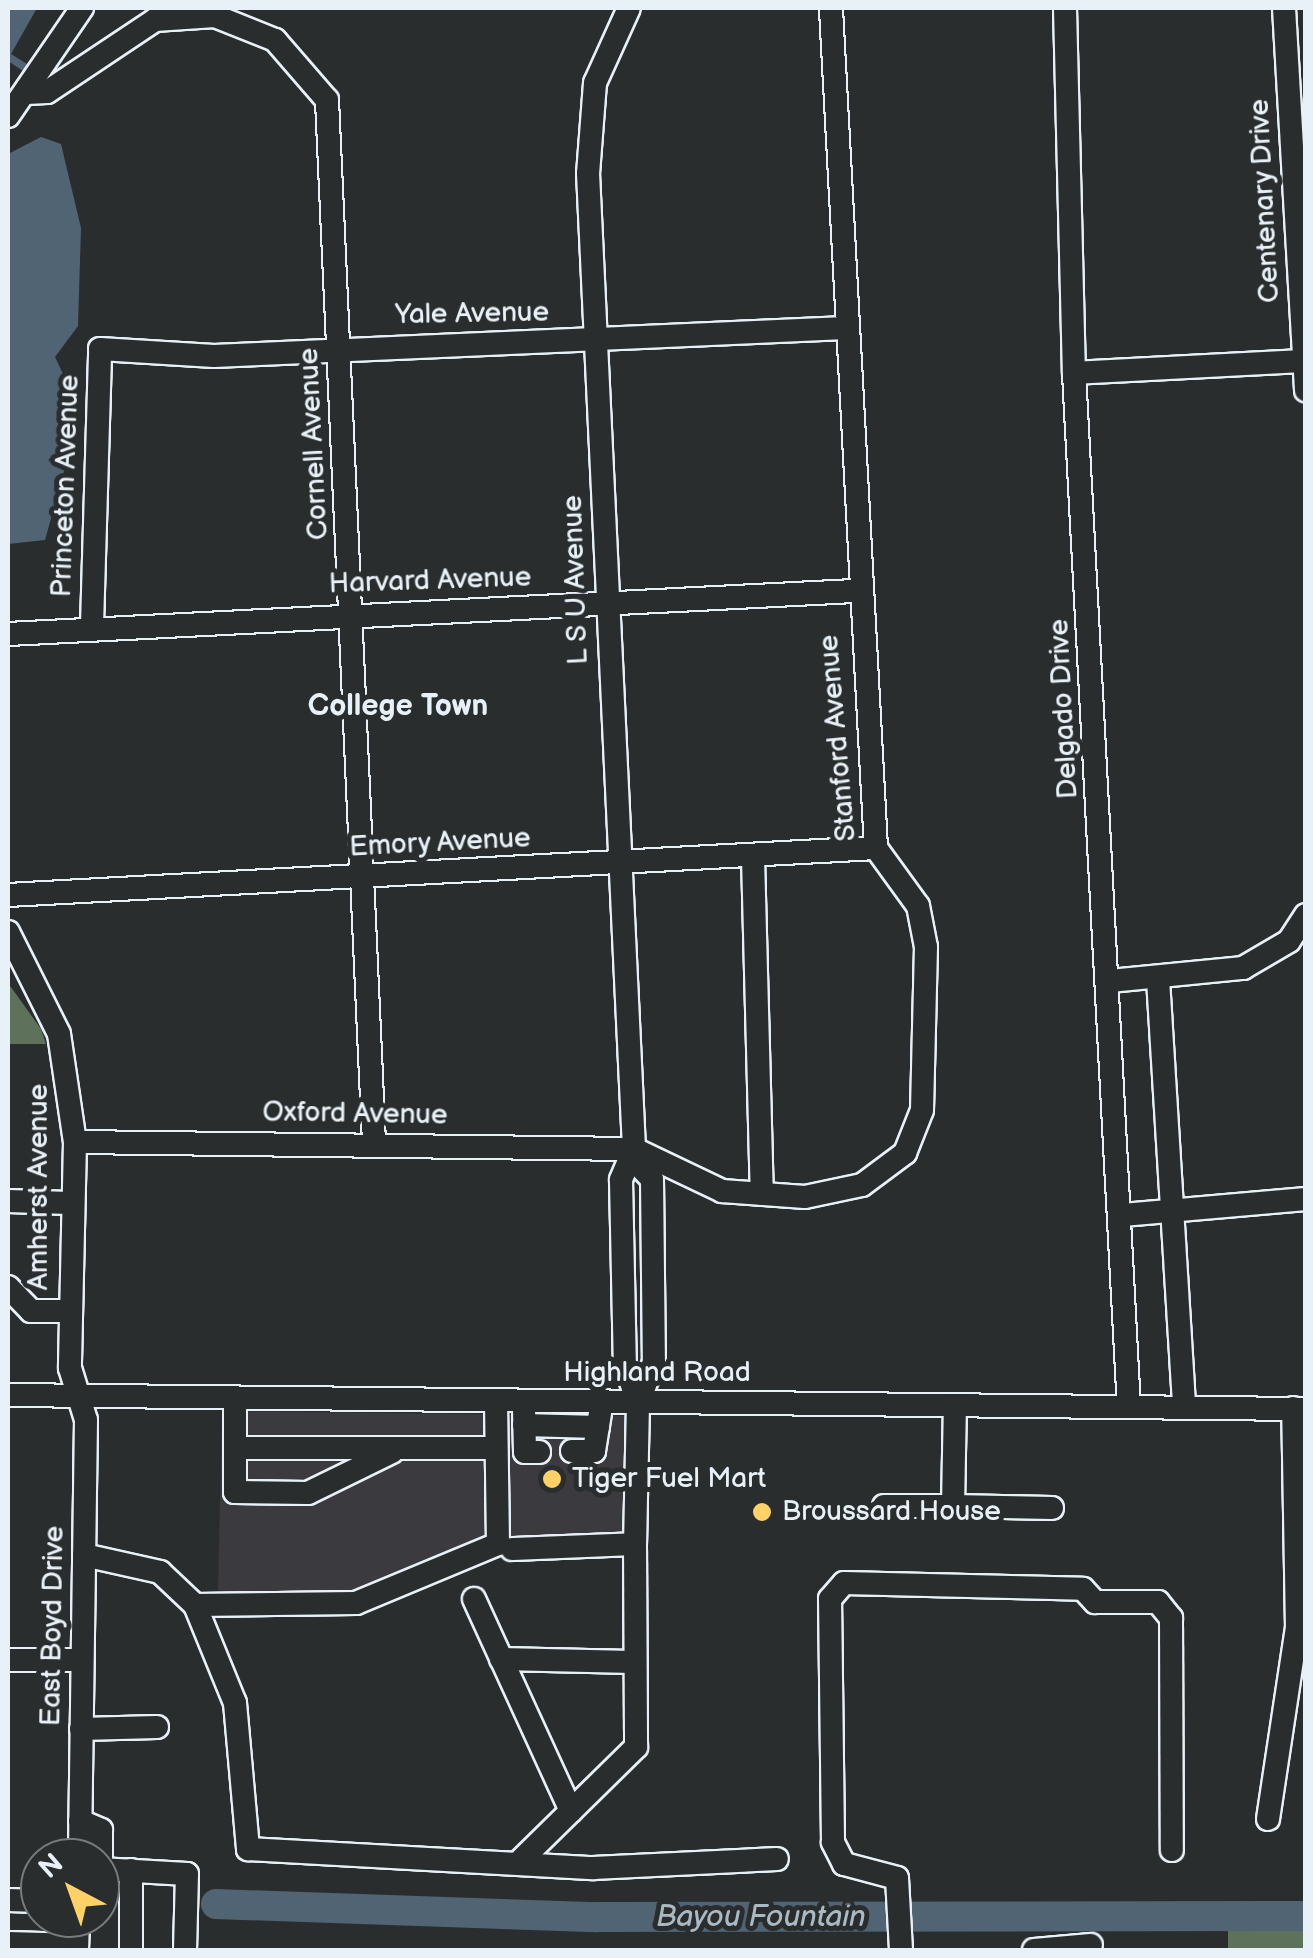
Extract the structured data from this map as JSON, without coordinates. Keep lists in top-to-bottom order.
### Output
{
  "streets": {
    "street": [
      "Centenary Drive",
      "Yale Avenue",
      "Cornell Avenue",
      "Princeton Avenue",
      "L S U Avenue",
      "Harvard Avenue",
      "Delgado Drive",
      "Stanford Avenue",
      "Emory Avenue",
      "Oxford Avenue",
      "Amherst Avenue",
      "Highland Road",
      "East Boyd Drive"
    ]
  },
  "crossings": [
    ["Yale Avenue", "Cornell Avenue"],
    ["Yale Avenue", "Princeton Avenue"],
    ["Yale Avenue", "L S U Avenue"],
    ["Yale Avenue", "Stanford Avenue"],
    ["Cornell Avenue", "Harvard Avenue"],
    ["Cornell Avenue", "Emory Avenue"],
    ["Cornell Avenue", "Oxford Avenue"],
    ["Princeton Avenue", "Harvard Avenue"],
    ["L S U Avenue", "Harvard Avenue"],
    ["L S U Avenue", "Stanford Avenue"],
    ["L S U Avenue", "Emory Avenue"],
    ["L S U Avenue", "Oxford Avenue"],
    ["L S U Avenue", "Highland Road"],
    ["Harvard Avenue", "Stanford Avenue"],
    ["Delgado Drive", "Highland Road"],
    ["Stanford Avenue", "Emory Avenue"],
    ["Stanford Avenue", "Oxford Avenue"],
    ["Oxford Avenue", "Amherst Avenue"],
    ["Amherst Avenue", "Highland Road"],
    ["Amherst Avenue", "East Boyd Drive"],
    ["Highland Road", "East Boyd Drive"]
  ],
  "districts": ["College Town"],
  "water": ["Bayou Fountain"],
  "places": ["Tiger Fuel Mart", "Broussard House"],
  "north": "top left"
}
